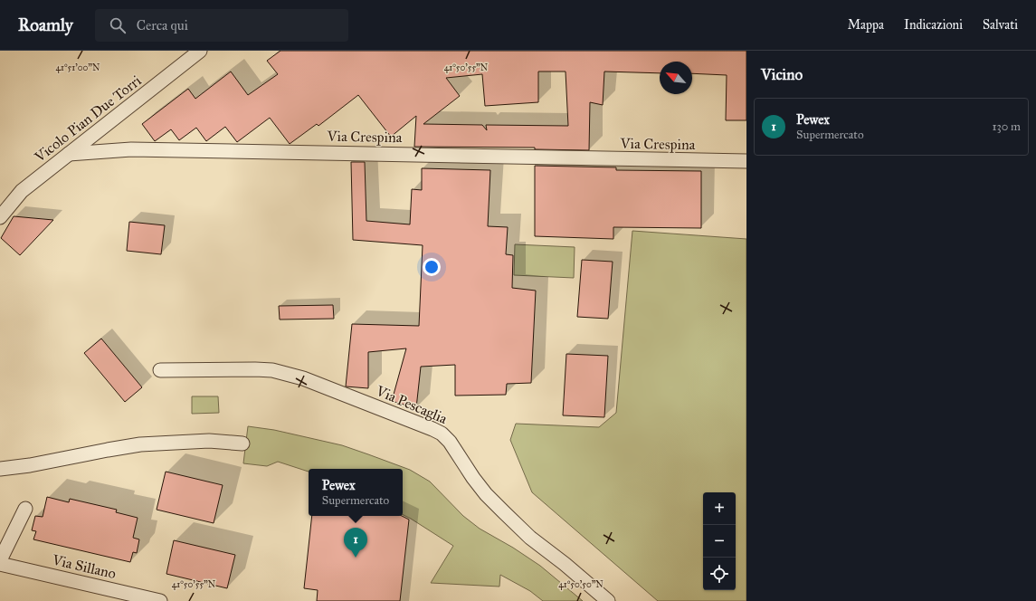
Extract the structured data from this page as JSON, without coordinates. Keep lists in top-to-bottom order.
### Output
{
  "streets": {
    "street": [
      "Vicolo Pian Due Torri",
      "Via Crespina",
      "Via Pescaglia",
      "Via Sillano"
    ]
  },
  "crossings": [
    ["Vicolo Pian Due Torri", "Via Crespina"]
  ],
  "north": "top left",
  "page": {
    "header": "Roamly",
    "search": "Cerca qui",
    "nav": ["Mappa", "Indicazioni", "Salvati"],
    "heading": "Vicino",
    "list": [
      {
        "mark": "1",
        "name": "Pewex",
        "note": "Supermercato",
        "value": "130 m"
      }
    ],
    "popup": ["Pewex", "Supermercato"],
    "map_buttons": ["+", "−"],
    "pins": "1"
  },
  "coordinates": ["41°51'00\"N", "41°50'55\"N", "41°50'50\"N"]
}
